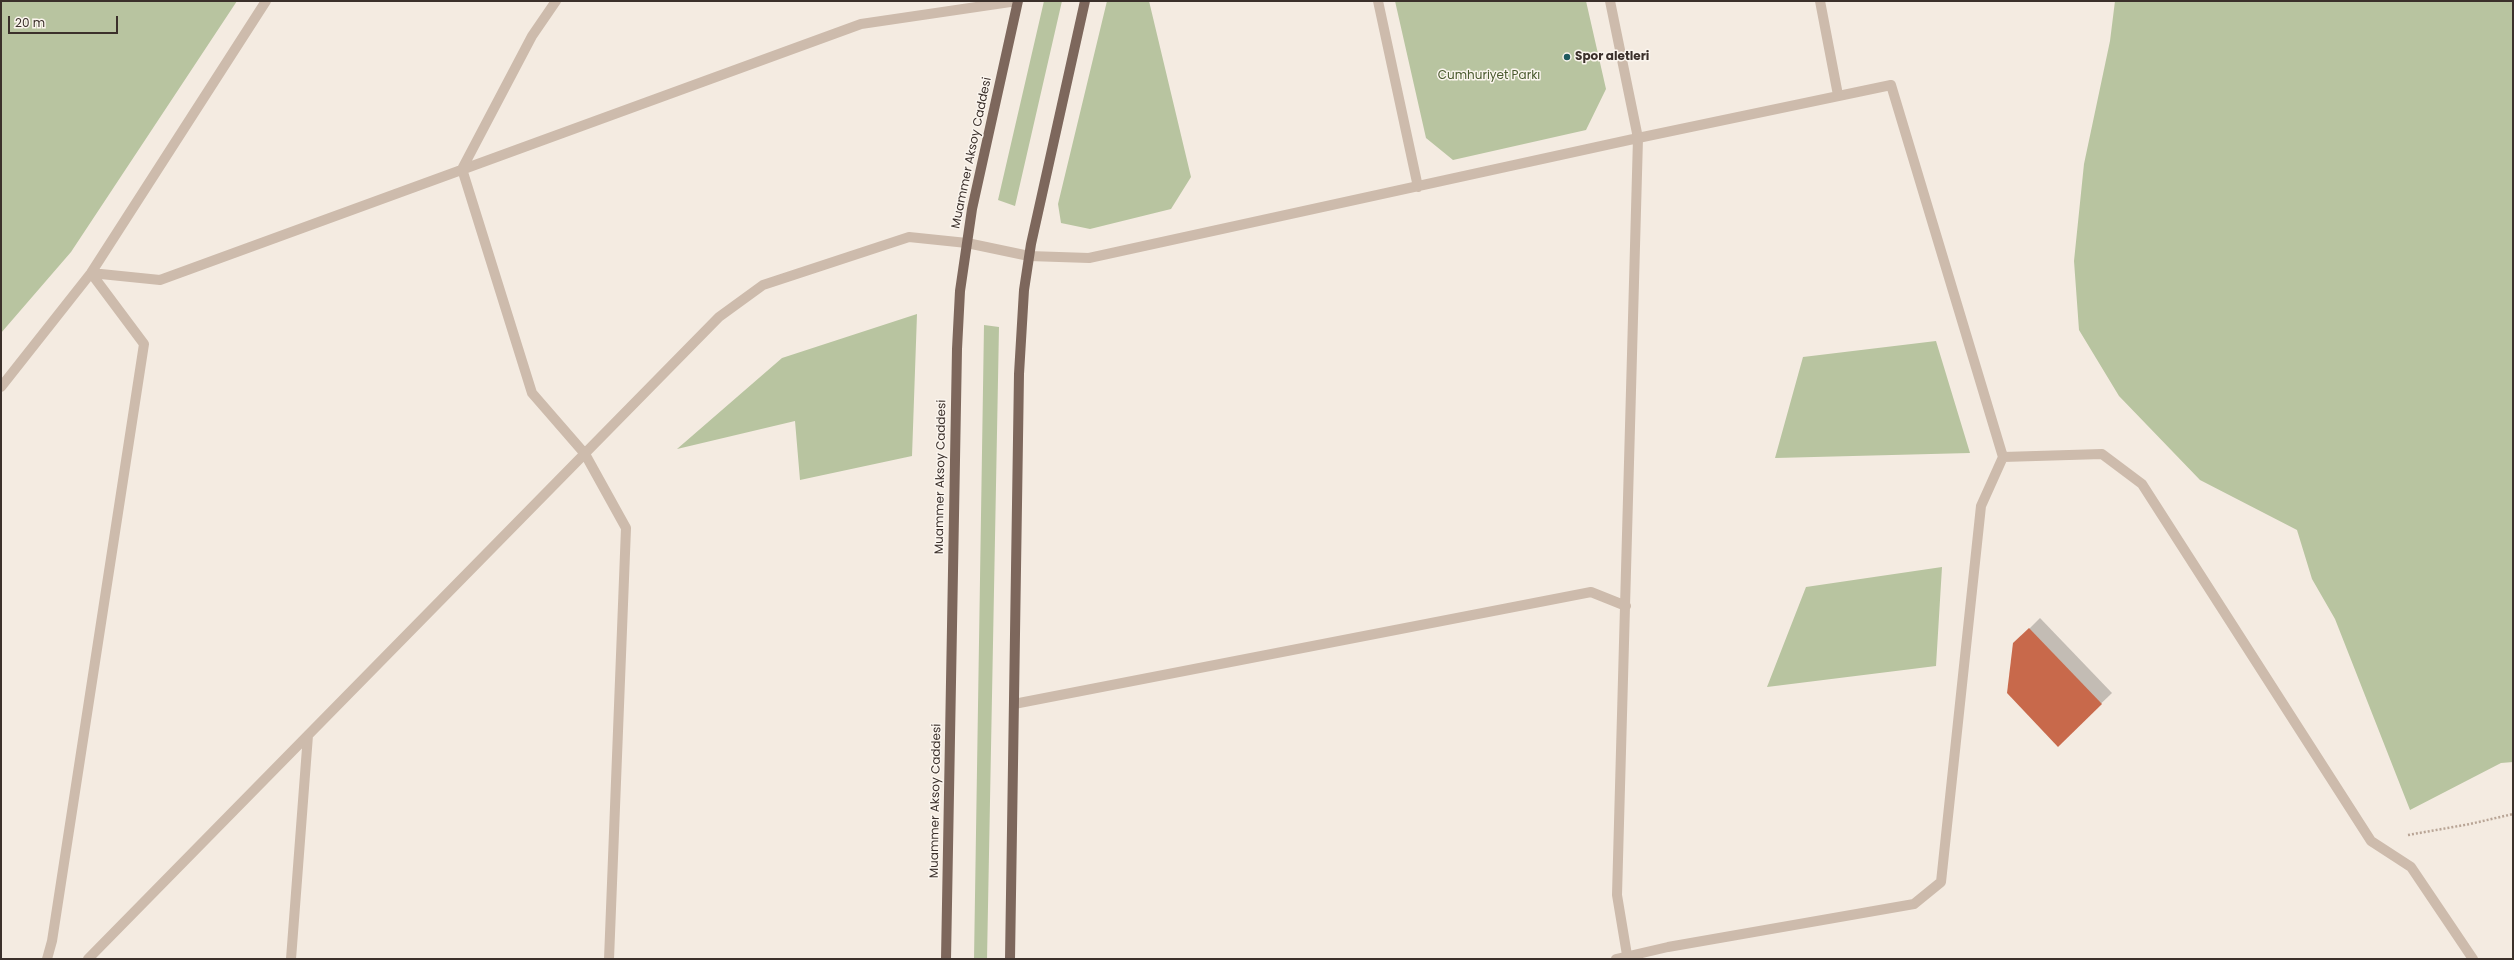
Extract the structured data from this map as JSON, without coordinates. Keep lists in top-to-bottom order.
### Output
{
  "streets": {
    "main road": ["Muammer Aksoy Caddesi"]
  },
  "parks": ["Cumhuriyet Parkı"],
  "places": ["Spor aletleri"],
  "scale_bar": "20 m"
}
